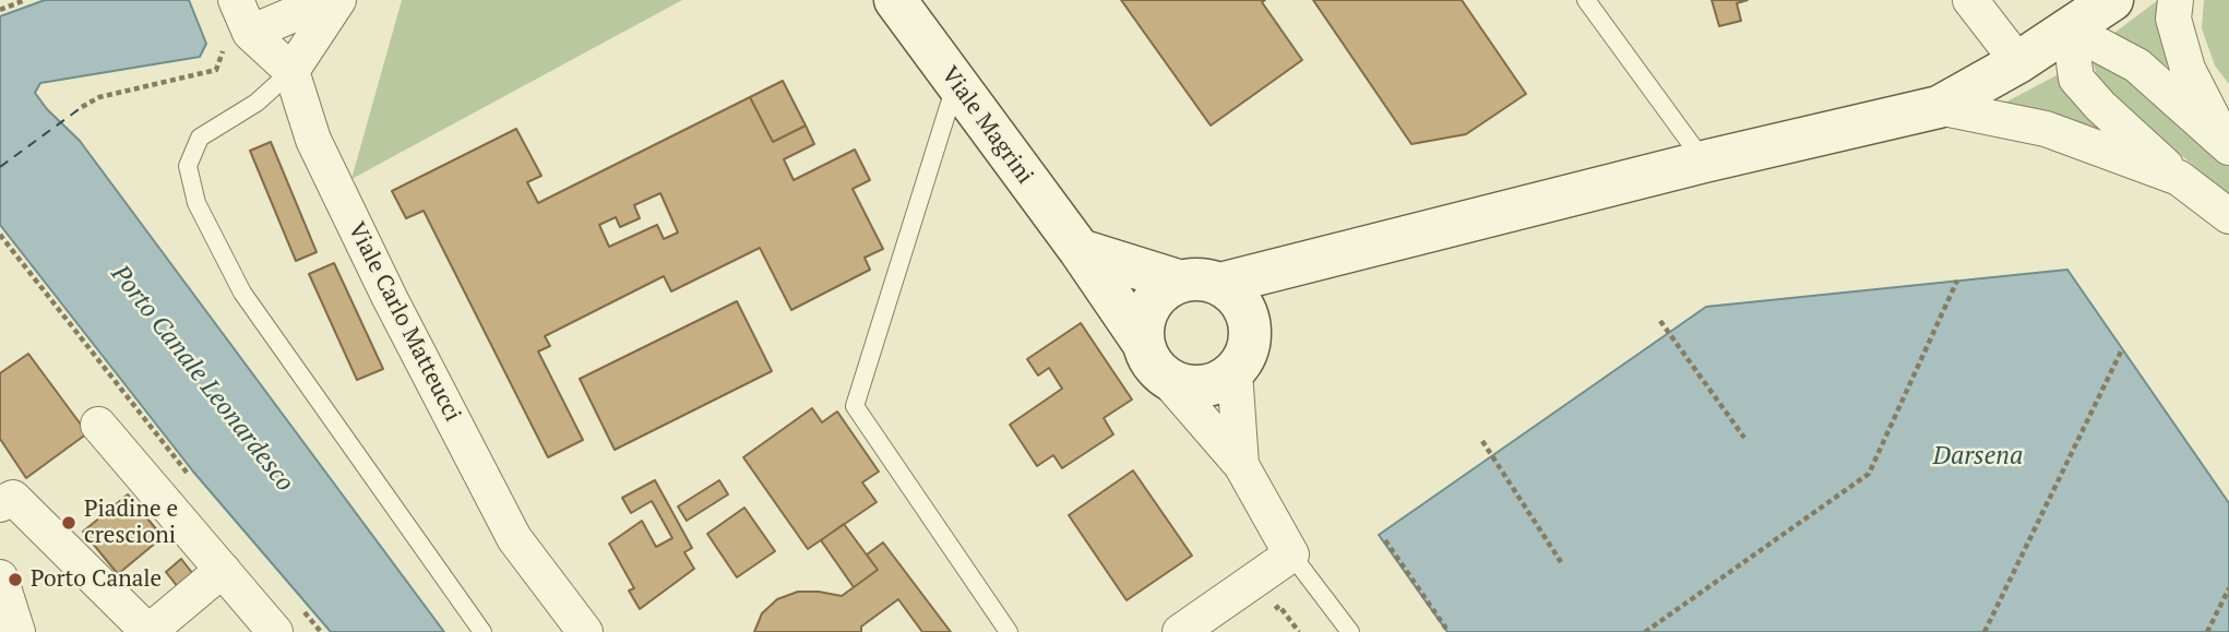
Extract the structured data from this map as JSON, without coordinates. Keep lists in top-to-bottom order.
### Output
{
  "streets": {
    "street": ["Viale Magrini", "Viale Carlo Matteucci"]
  },
  "water": ["Porto Canale Leonardesco", "Darsena"],
  "places": ["Piadine e crescioni", "Porto Canale"]
}
